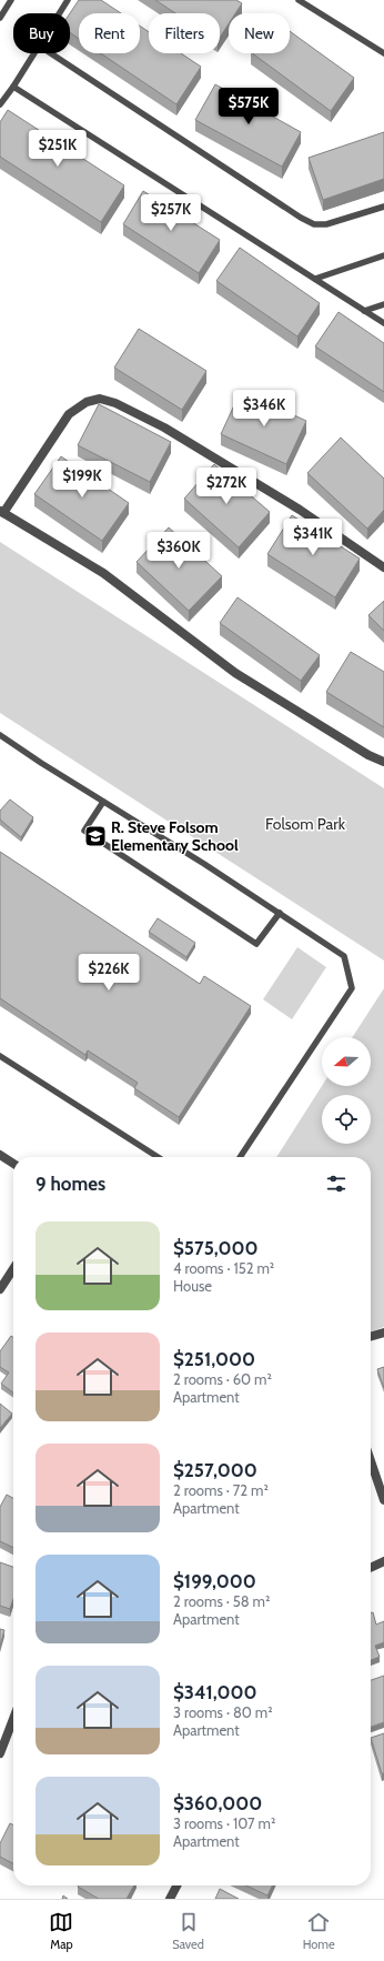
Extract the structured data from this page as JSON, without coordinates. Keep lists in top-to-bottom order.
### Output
{
  "parks": ["Folsom Park"],
  "places": {
    "school or university": ["R. Steve Folsom Elementary School"]
  },
  "north": "left",
  "page": {
    "chip": [
      "Buy",
      "Rent",
      "Filters",
      "New"
    ],
    "price": [
      "$575K",
      "$251K",
      "$257K",
      "$346K",
      "$199K",
      "$272K",
      "$341K",
      "$360K",
      "$226K"
    ],
    "heading": "9 homes",
    "list": [
      {
        "name": "$575,000",
        "note": "4 rooms · 152 m² · House"
      },
      {
        "name": "$251,000",
        "note": "2 rooms · 60 m² · Apartment"
      },
      {
        "name": "$257,000",
        "note": "2 rooms · 72 m² · Apartment"
      },
      {
        "name": "$199,000",
        "note": "2 rooms · 58 m² · Apartment"
      },
      {
        "name": "$341,000",
        "note": "3 rooms · 80 m² · Apartment"
      },
      {
        "name": "$360,000",
        "note": "3 rooms · 107 m² · Apartment"
      }
    ],
    "tabs": ["Map", "Saved", "Home"]
  }
}
